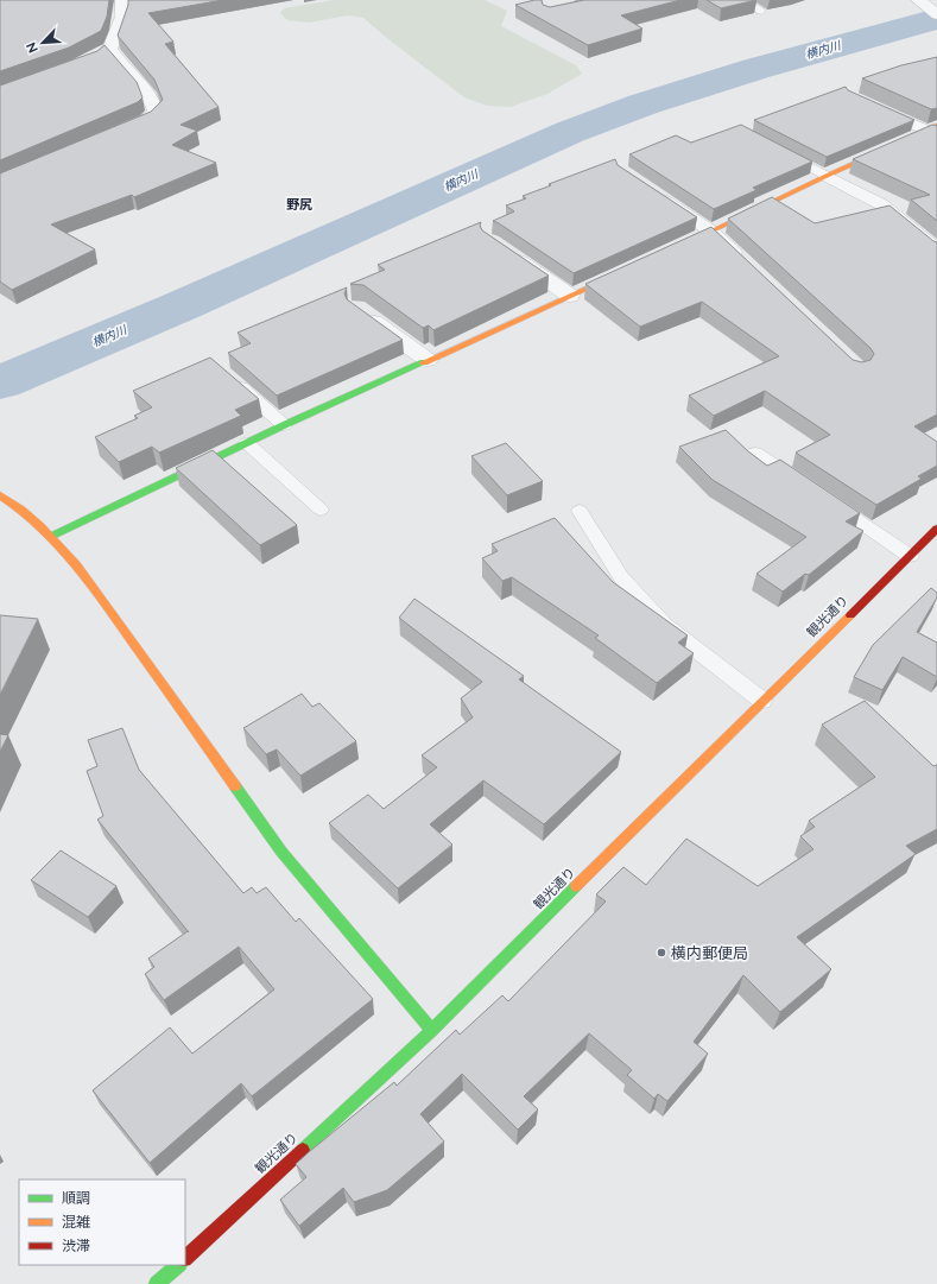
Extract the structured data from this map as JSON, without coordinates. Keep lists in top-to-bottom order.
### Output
{
  "streets": {
    "main road": ["観光通り"]
  },
  "districts": ["野尻"],
  "water": ["横内川"],
  "places": ["横内郵便局"],
  "legend": ["順調", "混雑", "渋滞"],
  "north": "bottom left"
}
